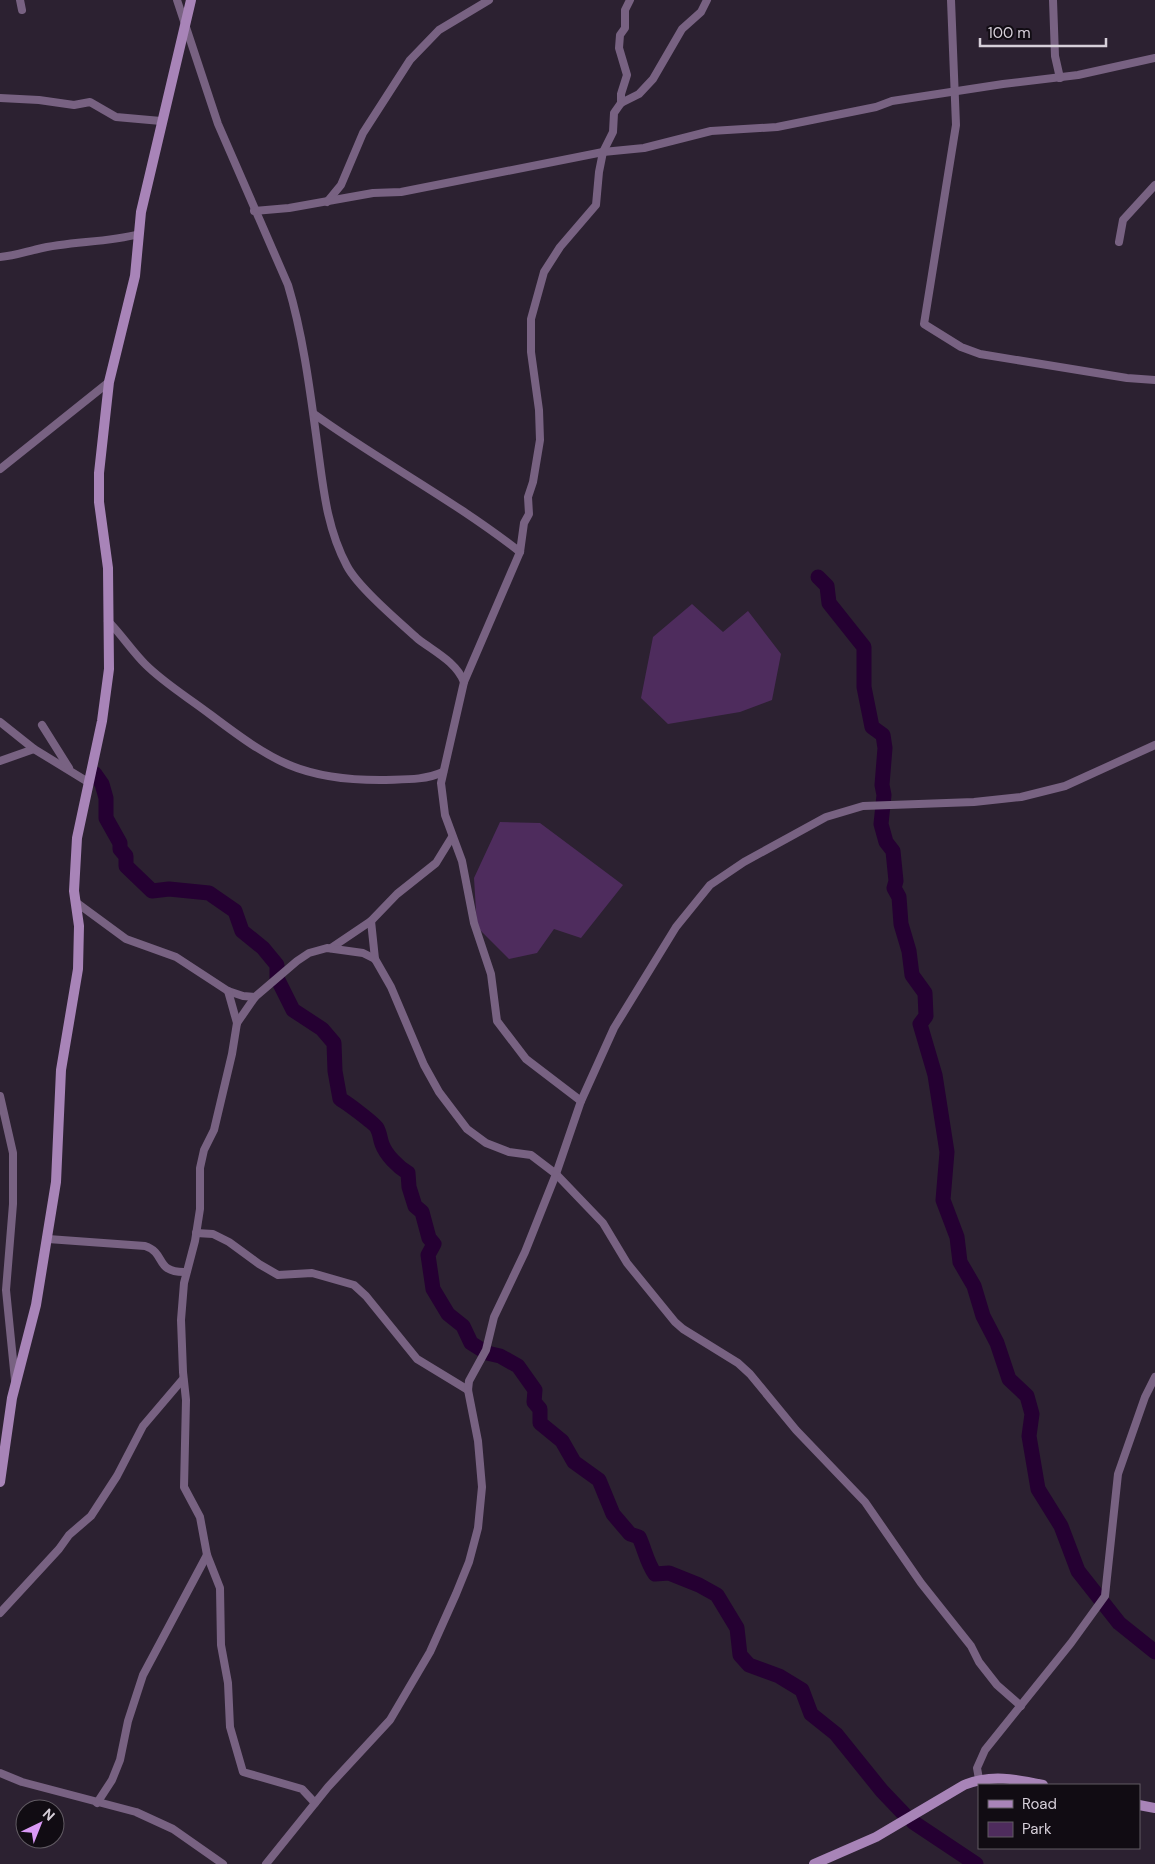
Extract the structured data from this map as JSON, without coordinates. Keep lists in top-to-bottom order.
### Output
{
  "legend": ["Road", "Park"],
  "scale_bar": "100 m",
  "north": "top right"
}
